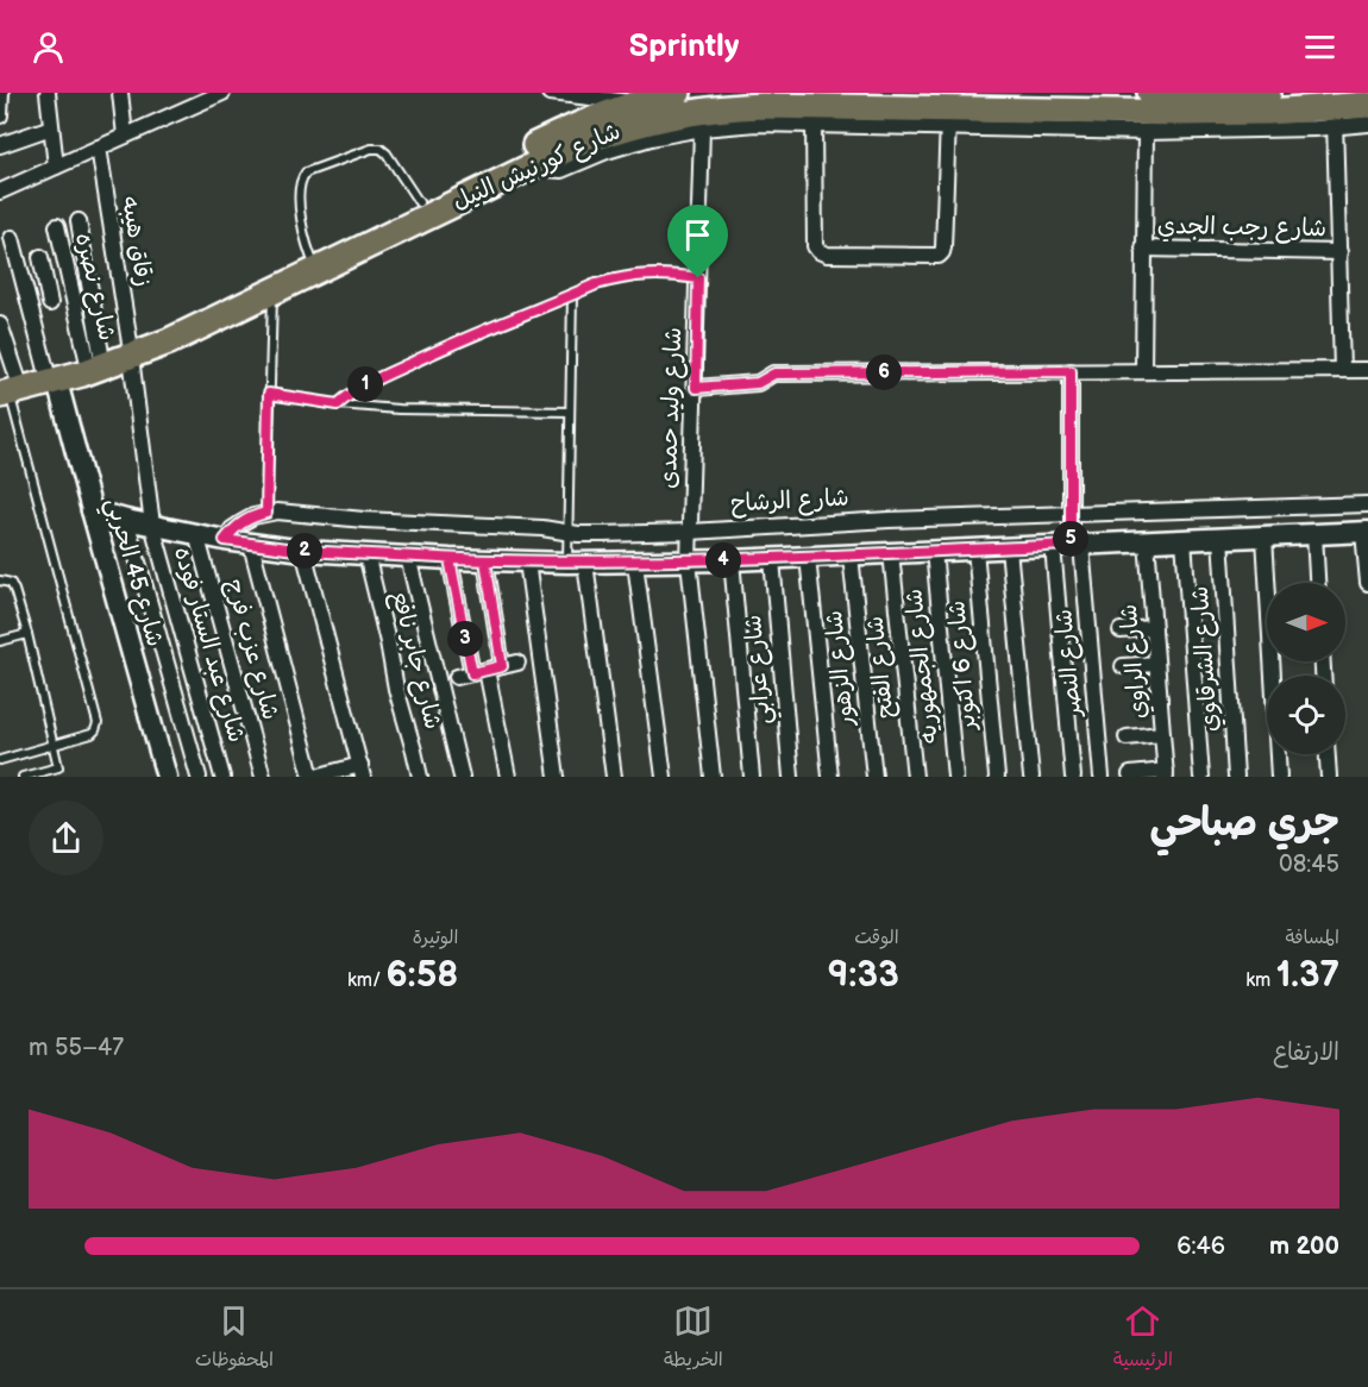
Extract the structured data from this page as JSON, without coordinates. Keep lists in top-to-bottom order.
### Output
{
  "streets": {
    "highway": ["شارع كورنيش النيل"],
    "street": [
      "شارع رجب الجدي",
      "زقاق هيبه",
      "شارع نصره",
      "شارع وليد حمدى",
      "شارع الرشاح",
      "شارع 45 الحربي",
      "شارع عبد الستار فوده",
      "شارع عزب فرج",
      "شارع الشرقاوي",
      "شارع جابر نافع",
      "شارع الراوي",
      "شارع النصر",
      "شارع 6 اكتوبر",
      "شارع الجمهوريه",
      "شارع الفتح",
      "شارع الزهور",
      "شارع عرابي"
    ]
  },
  "crossings": [
    ["شارع كورنيش النيل", "زقاق هيبه"],
    ["شارع كورنيش النيل", "شارع نصره"],
    ["شارع كورنيش النيل", "شارع 45 الحربي"],
    ["زقاق هيبه", "شارع عبد الستار فوده"],
    ["شارع وليد حمدى", "شارع الرشاح"]
  ],
  "north": "right",
  "page": {
    "header": "Sprintly",
    "pins": [
      "6",
      "1",
      "5",
      "2",
      "4",
      "3"
    ],
    "heading": ["جري صباحي", "08:45"],
    "stats": [
      ["المسافة", "1.37 km"],
      ["الوقت", "9:33"],
      ["الوتيرة", "6:58 /km"]
    ],
    "chart": ["الارتفاع", "47–55 m"],
    "list": [
      {
        "name": "200 m",
        "note": "6:46"
      }
    ],
    "tabs": ["الرئيسية", "الخريطة", "المحفوظات"]
  }
}
